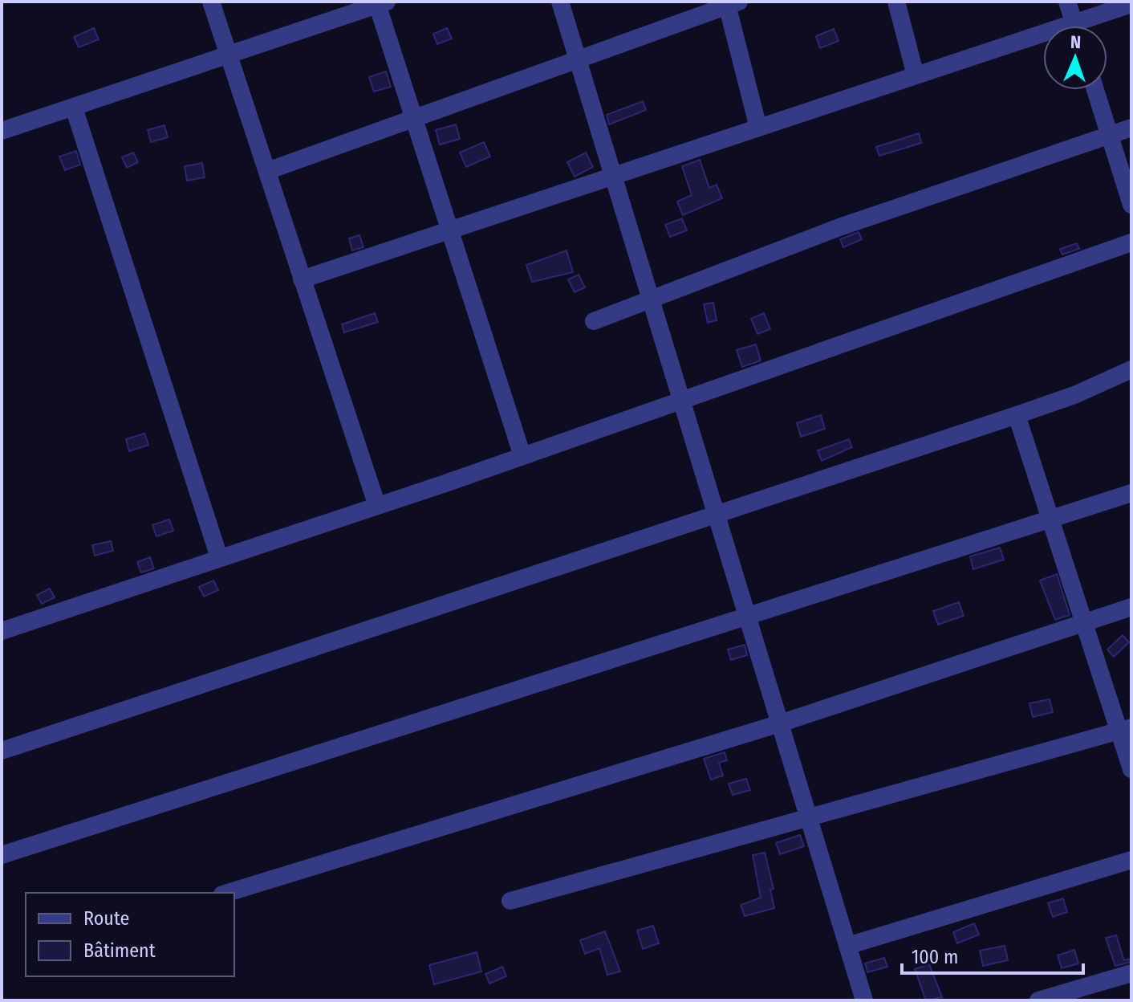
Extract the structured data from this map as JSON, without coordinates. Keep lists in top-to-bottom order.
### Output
{
  "legend": ["Route", "Bâtiment"],
  "scale_bar": "100 m",
  "north": "top"
}
